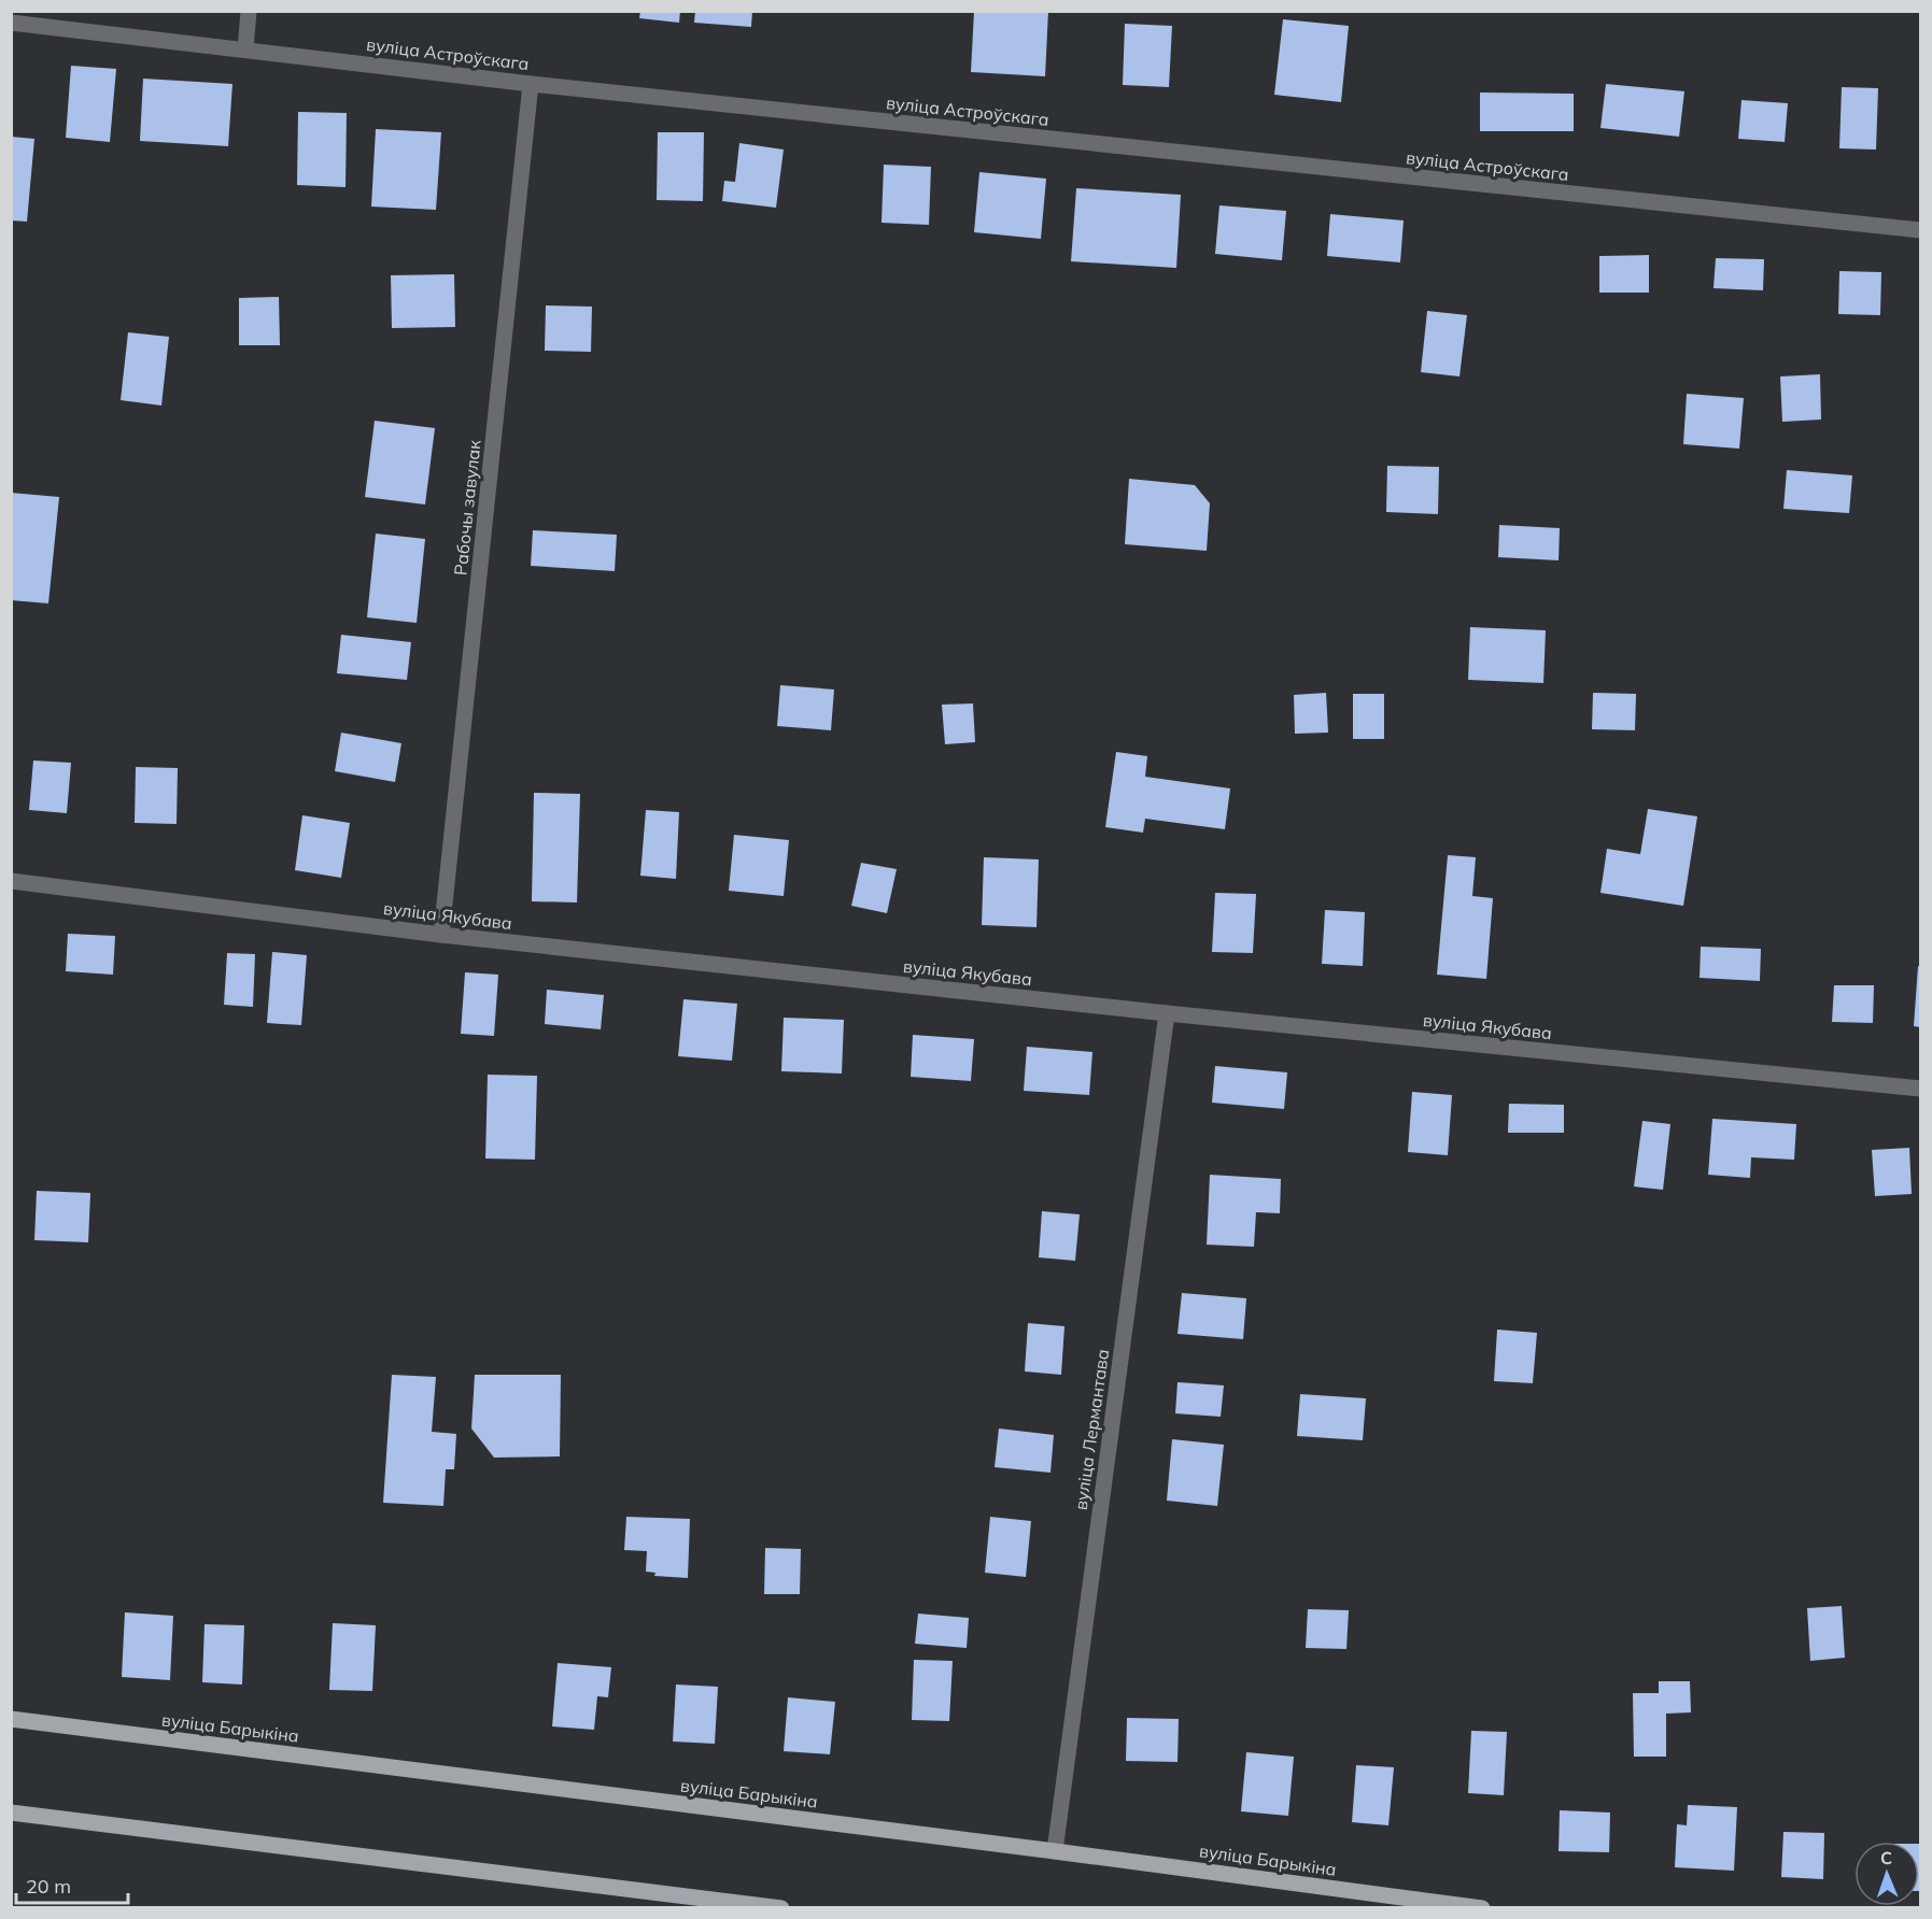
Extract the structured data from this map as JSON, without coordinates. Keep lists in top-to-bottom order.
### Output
{
  "streets": {
    "main road": ["вуліца Барыкіна"],
    "street": [
      "вуліца Астроўскага",
      "Рабочы завулак",
      "вуліца Якубава",
      "вуліца Лермантава"
    ]
  },
  "crossings": [
    ["вуліца Астроўскага", "Рабочы завулак"],
    ["Рабочы завулак", "вуліца Якубава"],
    ["вуліца Якубава", "вуліца Лермантава"],
    ["вуліца Лермантава", "вуліца Барыкіна"]
  ],
  "scale_bar": "20 m",
  "north": "top"
}
